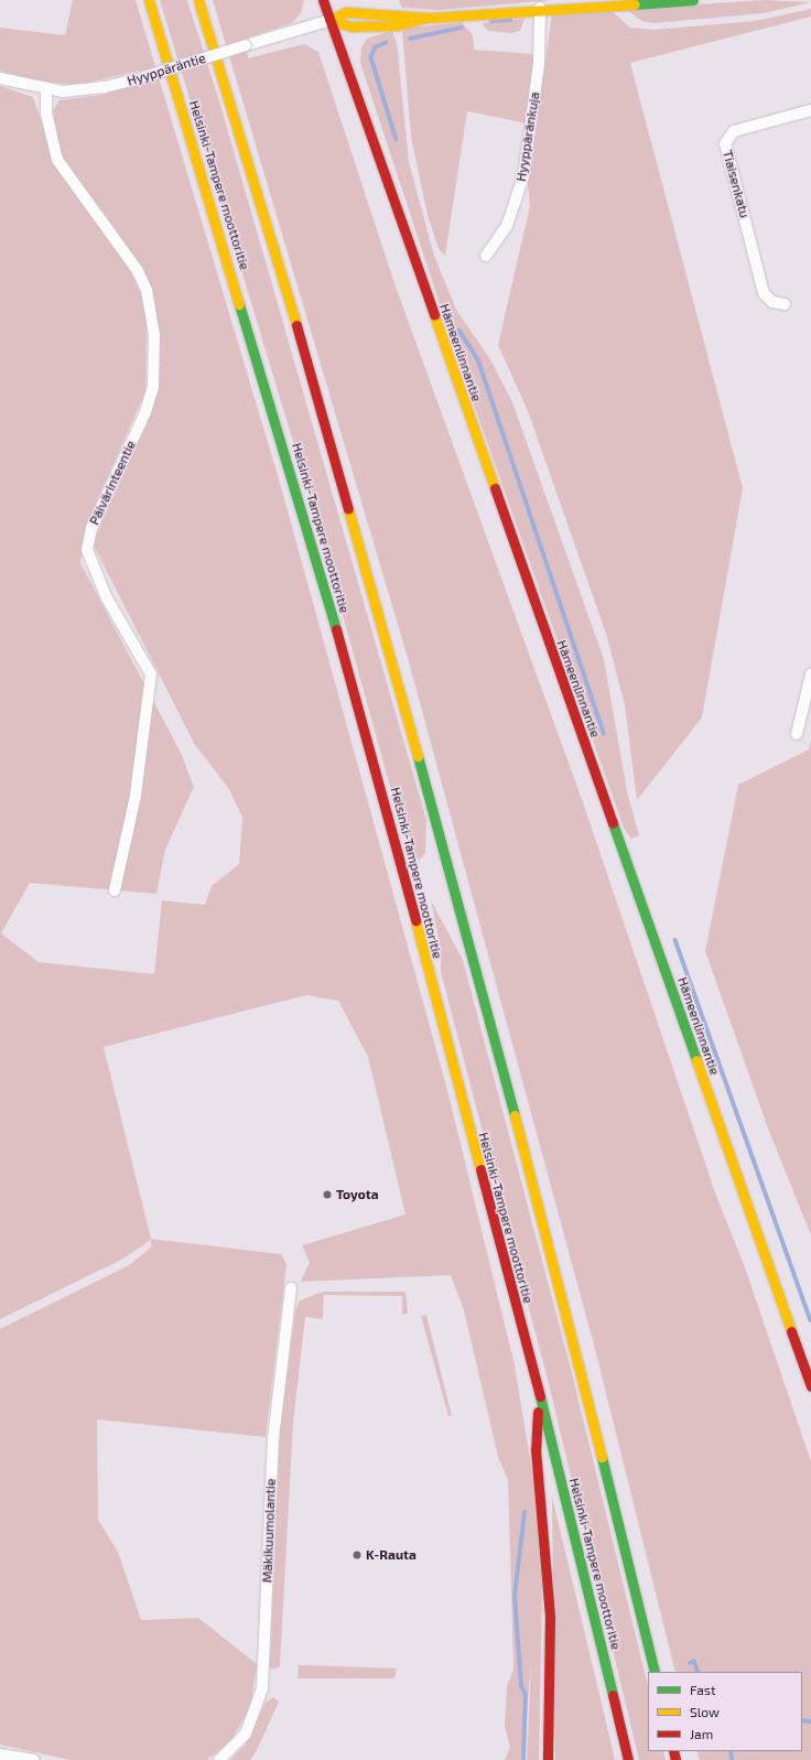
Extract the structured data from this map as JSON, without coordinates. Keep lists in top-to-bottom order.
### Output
{
  "streets": {
    "main road": ["Helsinki-Tampere moottoritie", "Hämeenlinnantie"],
    "street": [
      "Hyyppäräntie",
      "Hyyppäränkuja",
      "Tiaisenkatu",
      "Päivärinteentie",
      "Mäkikuumolantie"
    ]
  },
  "crossings": [
    ["Hyyppäräntie", "Hämeenlinnantie"],
    ["Hyyppäräntie", "Päivärinteentie"]
  ],
  "places": ["Toyota", "K-Rauta"],
  "legend": ["Fast", "Slow", "Jam"]
}
